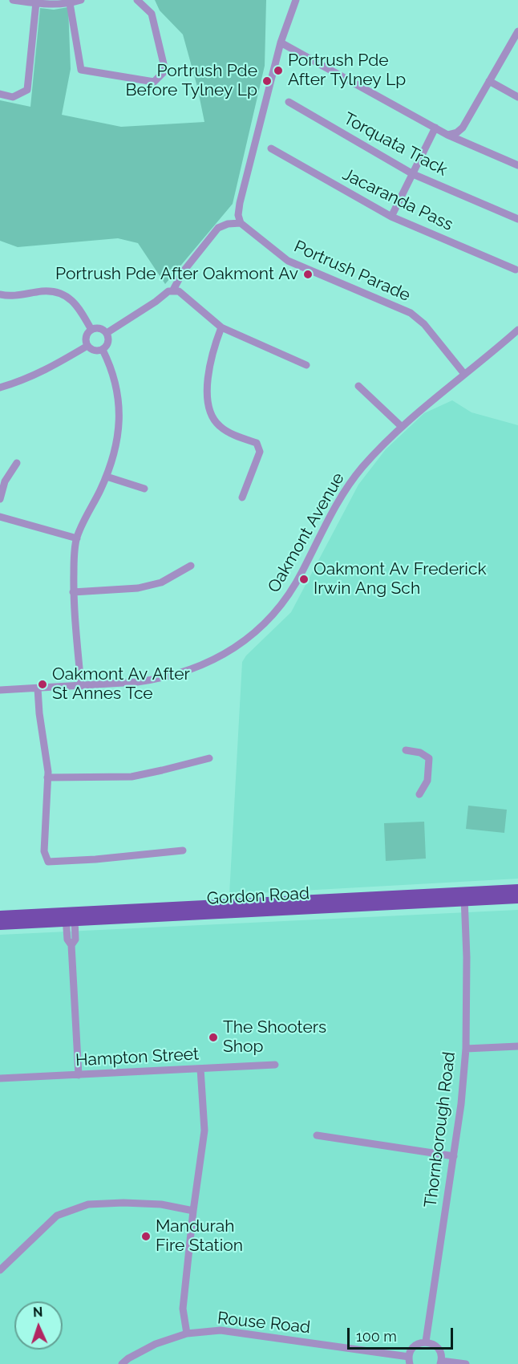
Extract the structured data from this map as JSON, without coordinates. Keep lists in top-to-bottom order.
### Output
{
  "streets": {
    "main road": ["Gordon Road"],
    "street": [
      "Torquata Track",
      "Jacaranda Pass",
      "Portrush Parade",
      "Oakmont Avenue",
      "Hampton Street",
      "Thornborough Road",
      "Rouse Road"
    ]
  },
  "crossings": [
    ["Portrush Parade", "Oakmont Avenue"],
    ["Gordon Road", "Thornborough Road"]
  ],
  "places": [
    "Portrush Pde After Tylney Lp",
    "Portrush Pde Before Tylney Lp",
    "Portrush Pde After Oakmont Av",
    "Oakmont Av Frederick Irwin Ang Sch",
    "Oakmont Av After St Annes Tce",
    "The Shooters Shop",
    "Mandurah Fire Station"
  ],
  "scale_bar": "100 m",
  "north": "top"
}
